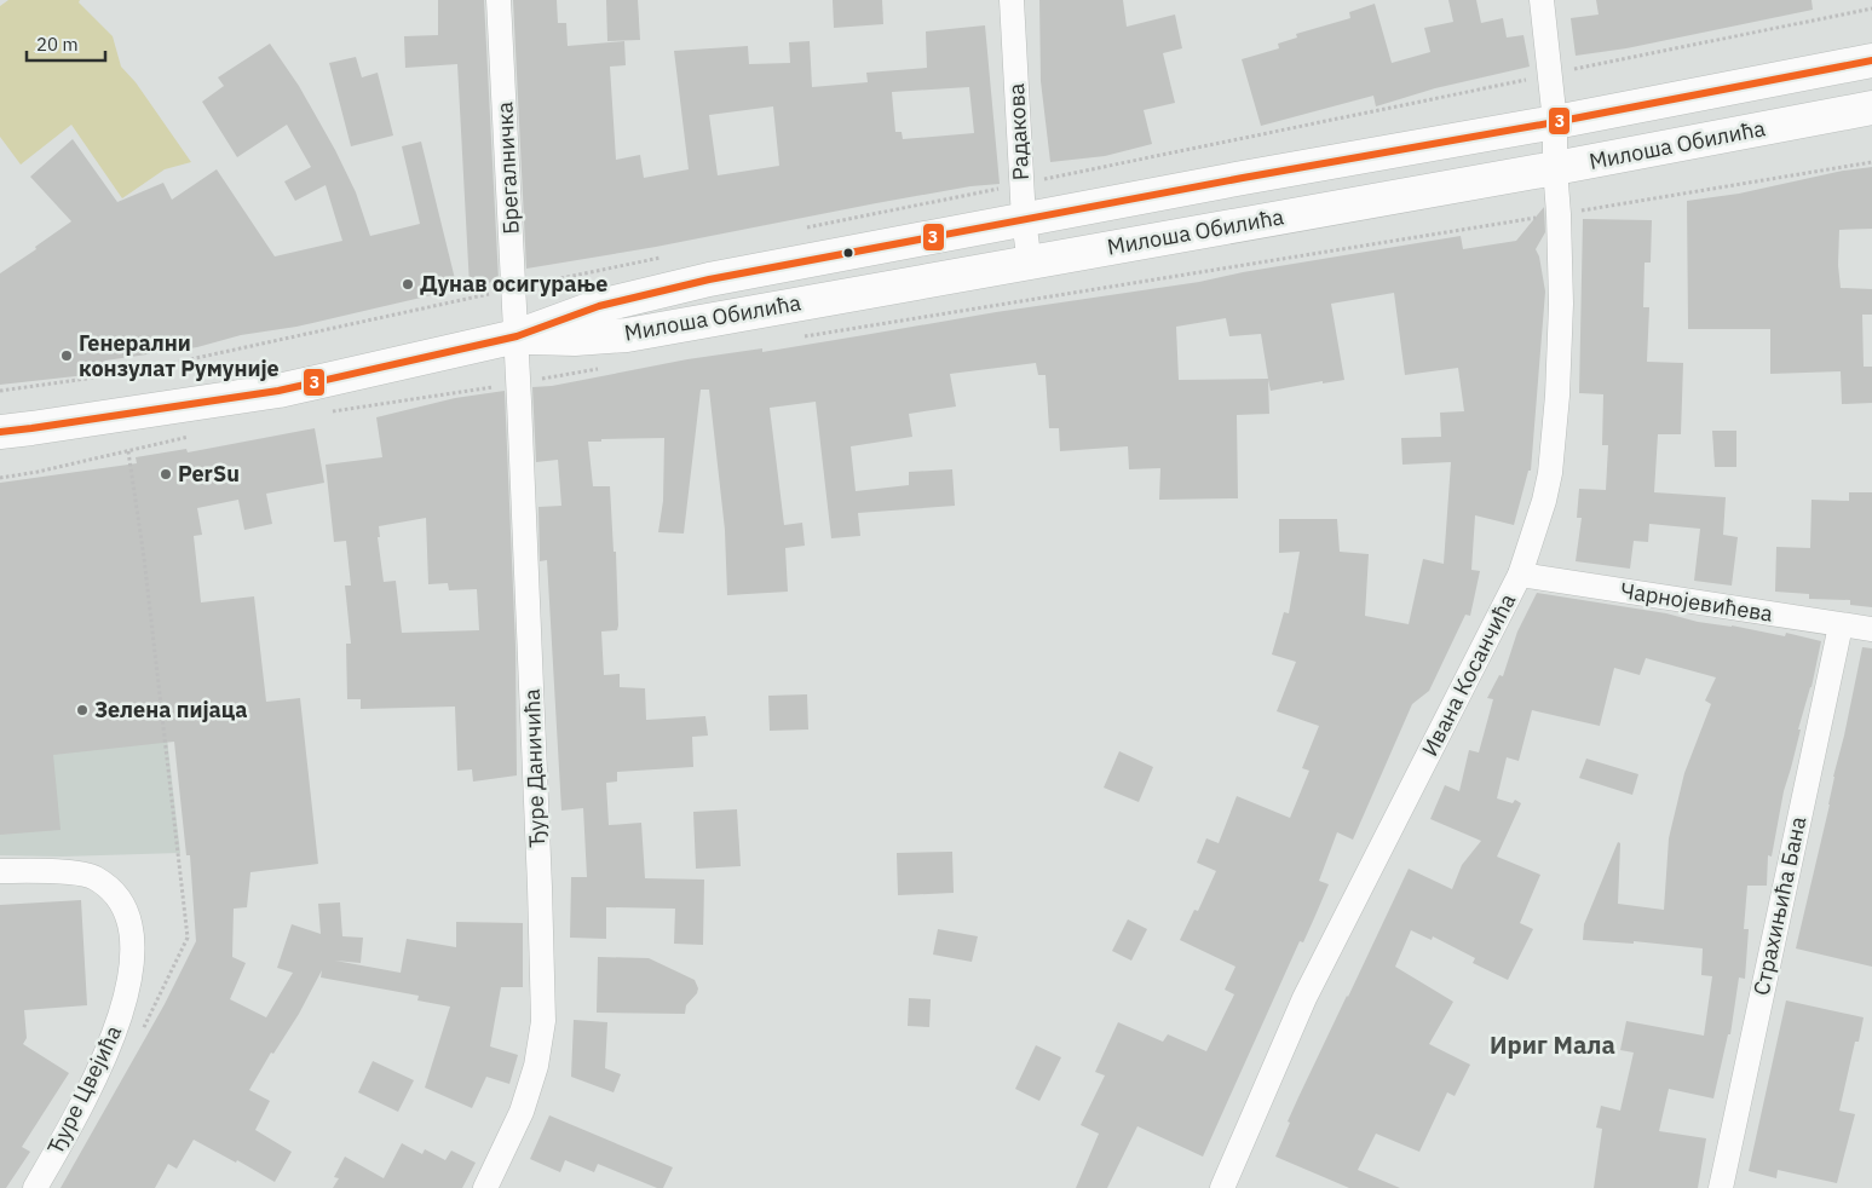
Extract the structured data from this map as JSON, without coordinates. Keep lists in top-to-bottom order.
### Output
{
  "streets": {
    "main road": ["Милоша Обилића"],
    "street": [
      "Радакова",
      "Брегалничка",
      "Чарнојевићева",
      "Ивана Косанчића",
      "Ђуре Даничића",
      "Страхињића Бана",
      "Ђуре Цвејића"
    ]
  },
  "crossings": [
    ["Радакова", "Милоша Обилића"],
    ["Милоша Обилића", "Брегалничка"],
    ["Милоша Обилића", "Ивана Косанчића"],
    ["Милоша Обилића", "Ђуре Даничића"],
    ["Брегалничка", "Ђуре Даничића"],
    ["Чарнојевићева", "Ивана Косанчића"],
    ["Чарнојевићева", "Страхињића Бана"]
  ],
  "districts": ["Ириг Мала"],
  "places": [
    "Дунав осигурање",
    "Генерални конзулат Румуније",
    "PerSu",
    "Зелена пијаца"
  ],
  "lines": ["transit line 3"],
  "scale_bar": "20 m"
}
